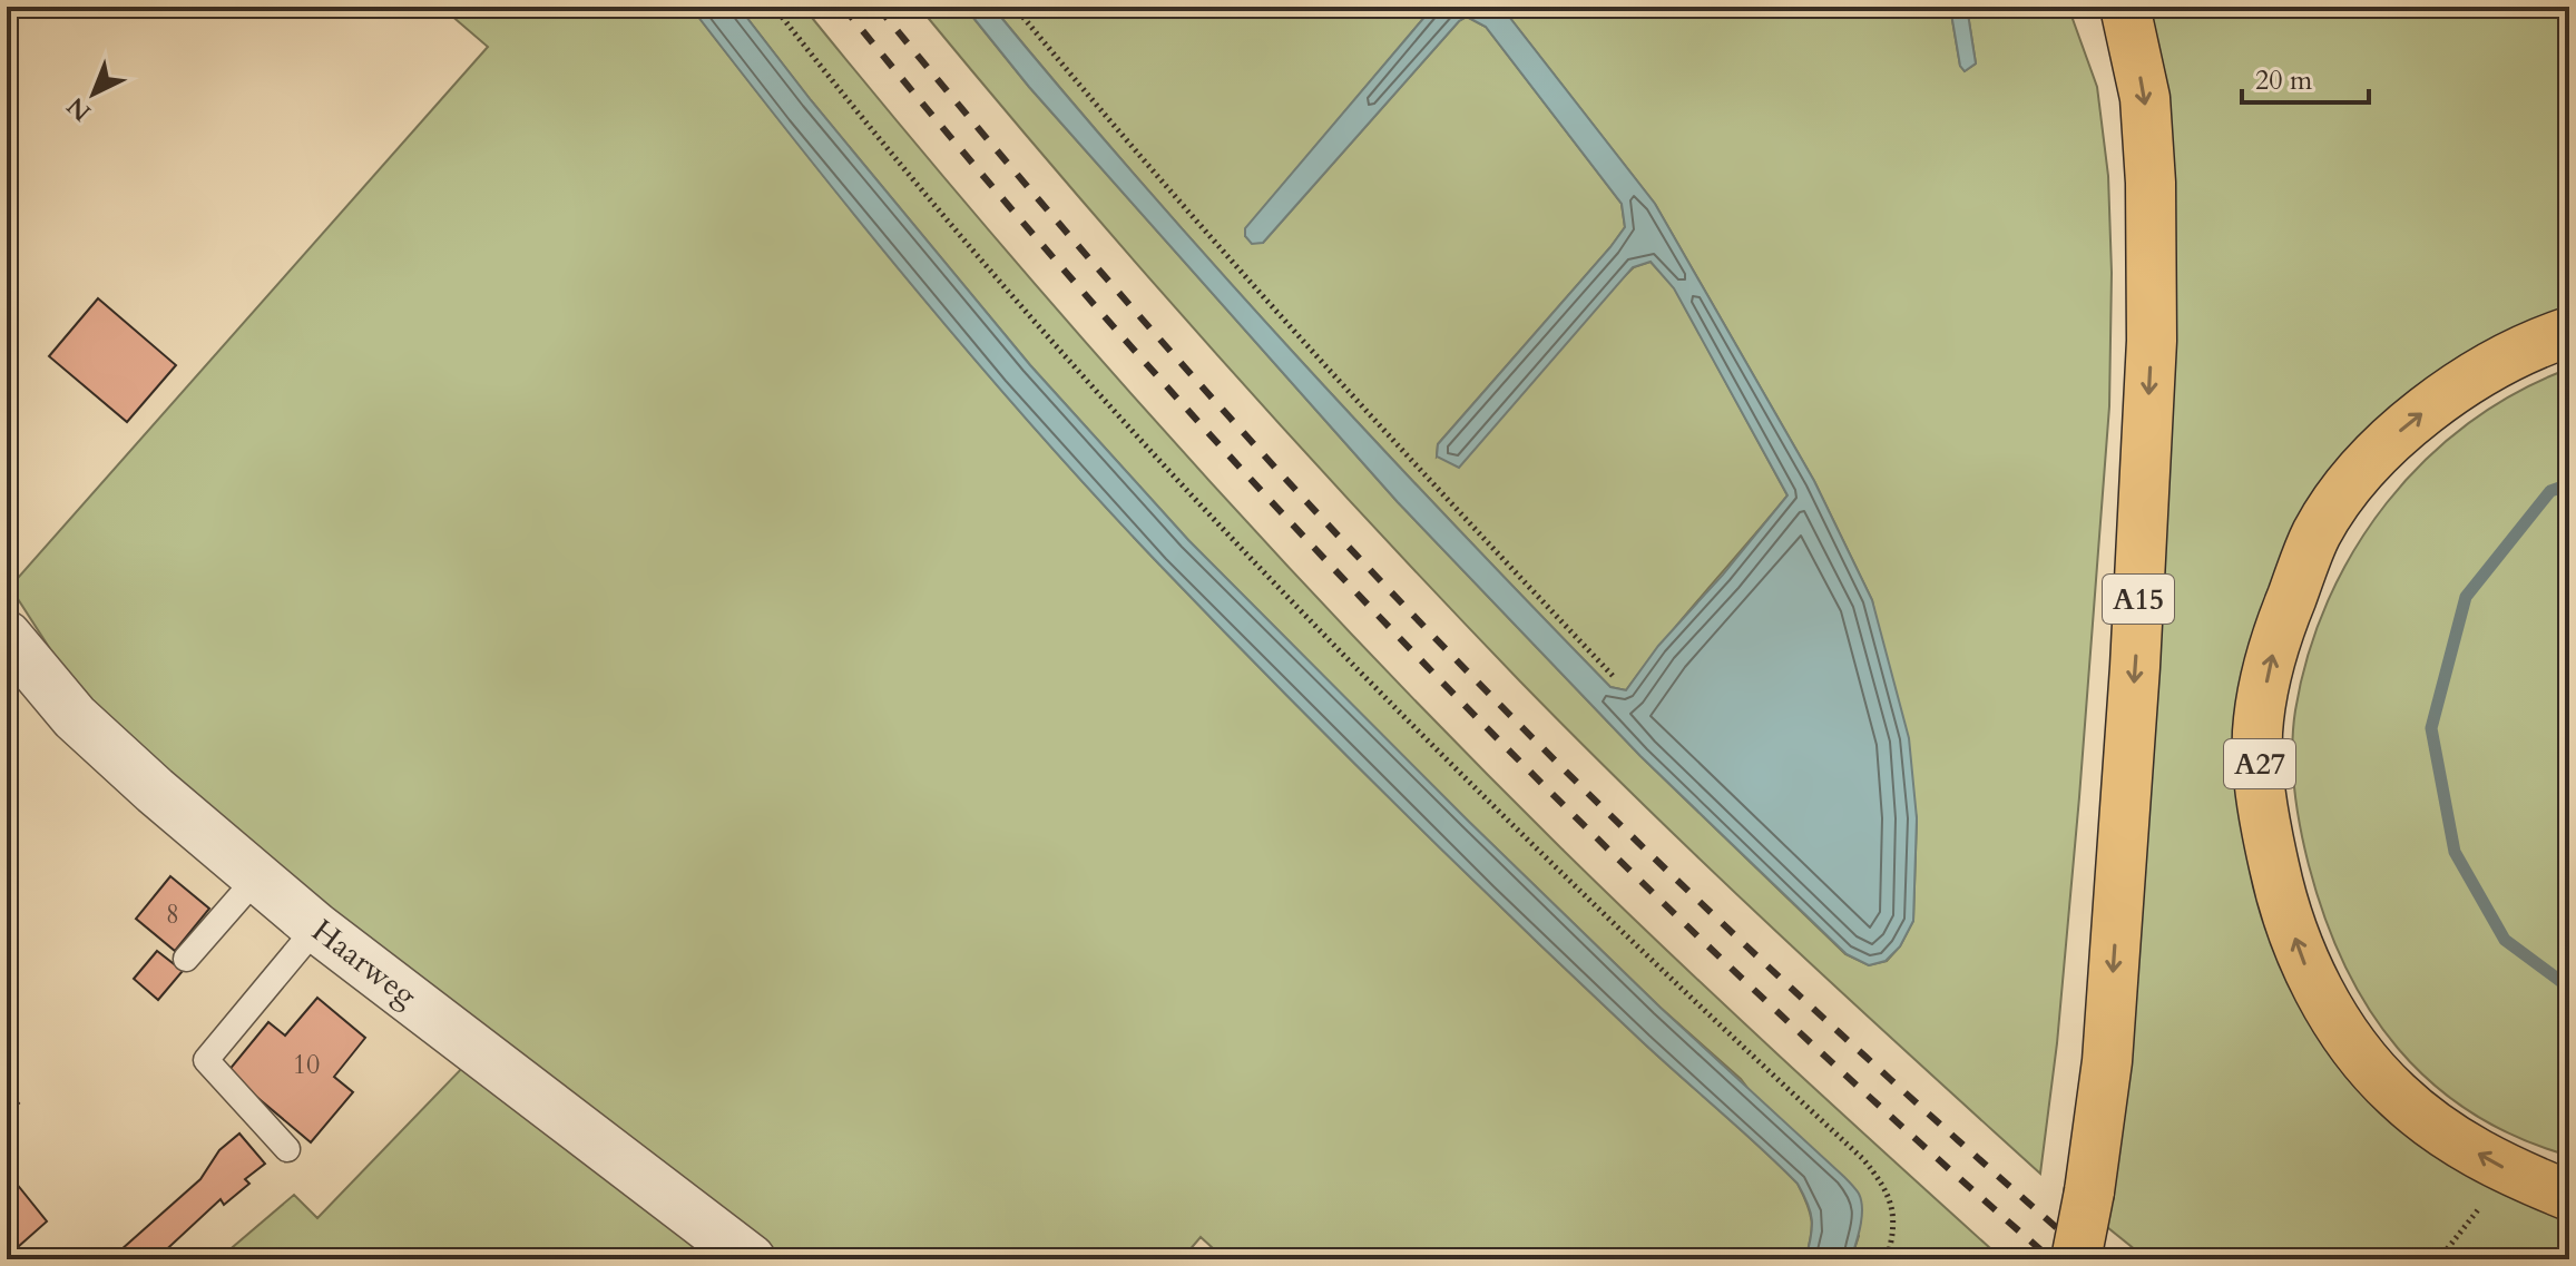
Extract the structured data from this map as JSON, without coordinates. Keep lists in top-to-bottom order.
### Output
{
  "streets": {
    "highway": ["A15", "A27"],
    "street": ["Haarweg"]
  },
  "house_numbers": ["8", "10"],
  "scale_bar": "20 m",
  "north": "bottom left"
}
